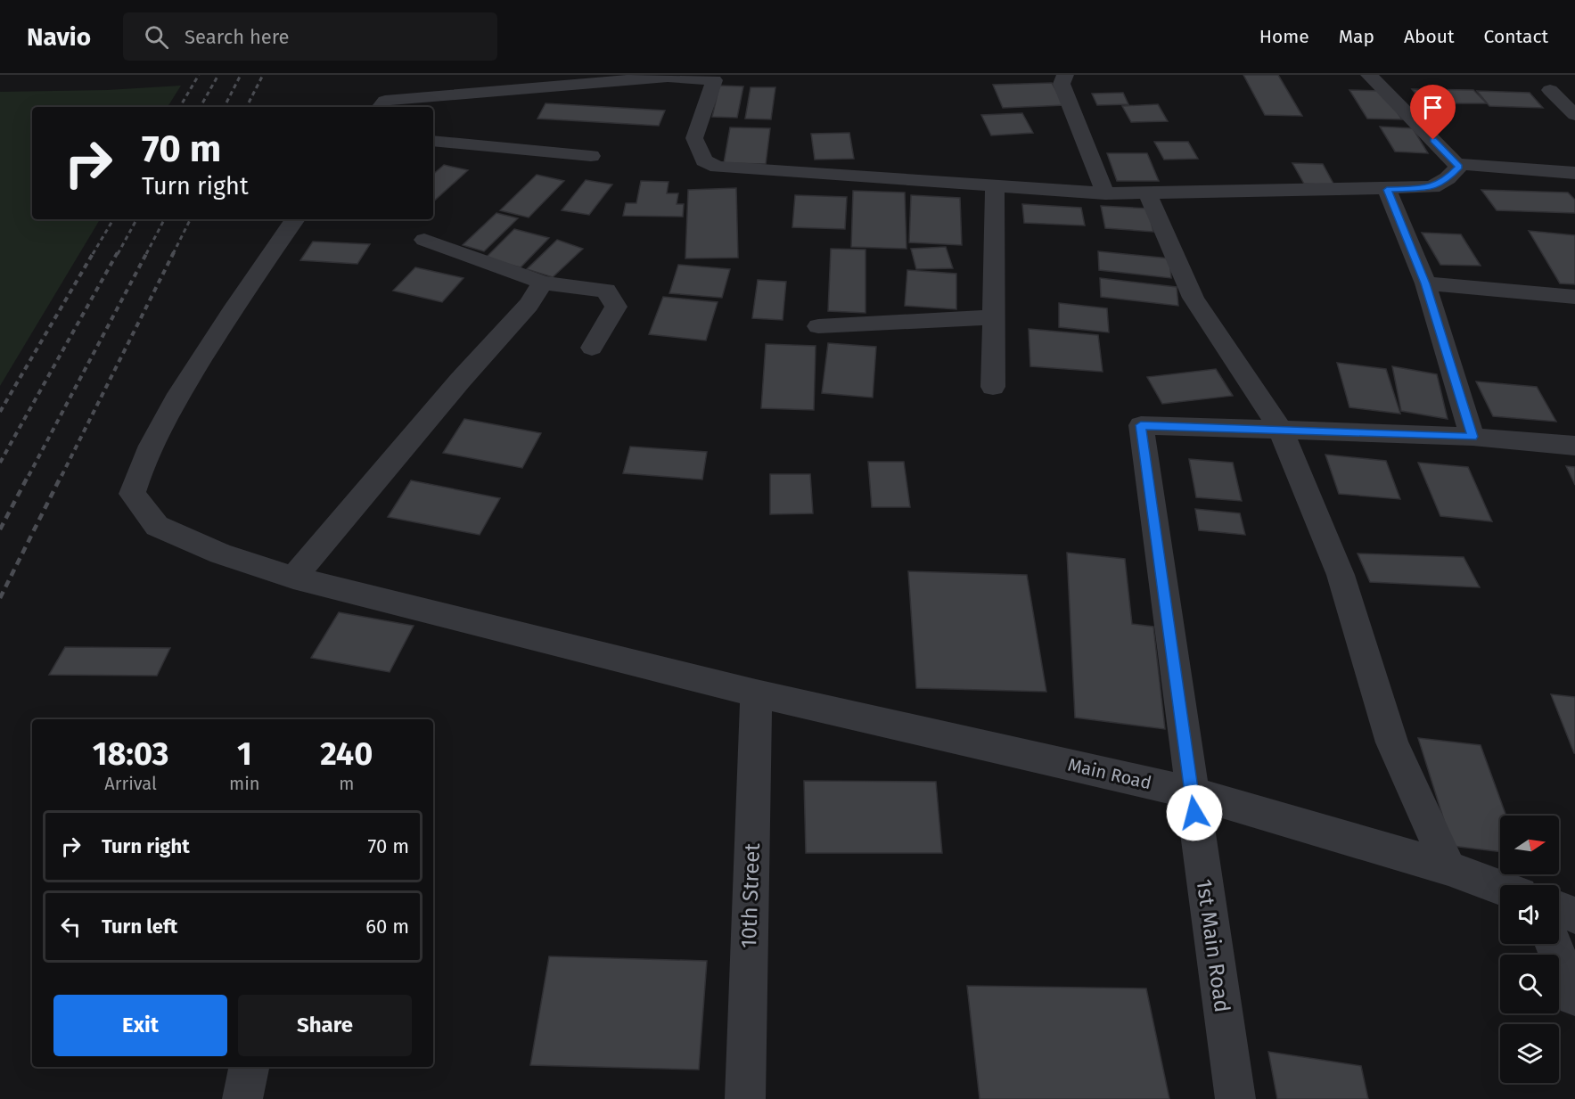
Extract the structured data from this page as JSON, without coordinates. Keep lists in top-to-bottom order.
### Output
{
  "streets": {
    "street": ["Main Road", "10th Street", "1st Main Road"]
  },
  "crossings": [
    ["Main Road", "10th Street"],
    ["Main Road", "1st Main Road"]
  ],
  "north": "right",
  "page": {
    "header": "Navio",
    "search": "Search here",
    "nav": [
      "Home",
      "Map",
      "About",
      "Contact"
    ],
    "turn": ["70 m", "Turn right"],
    "eta": [
      "18:03",
      "Arrival",
      "1",
      "min",
      "240",
      "m"
    ],
    "list": [
      {
        "name": "Turn right",
        "value": "70 m"
      },
      {
        "name": "Turn left",
        "value": "60 m"
      }
    ],
    "buttons": ["Exit", "Share"]
  }
}
